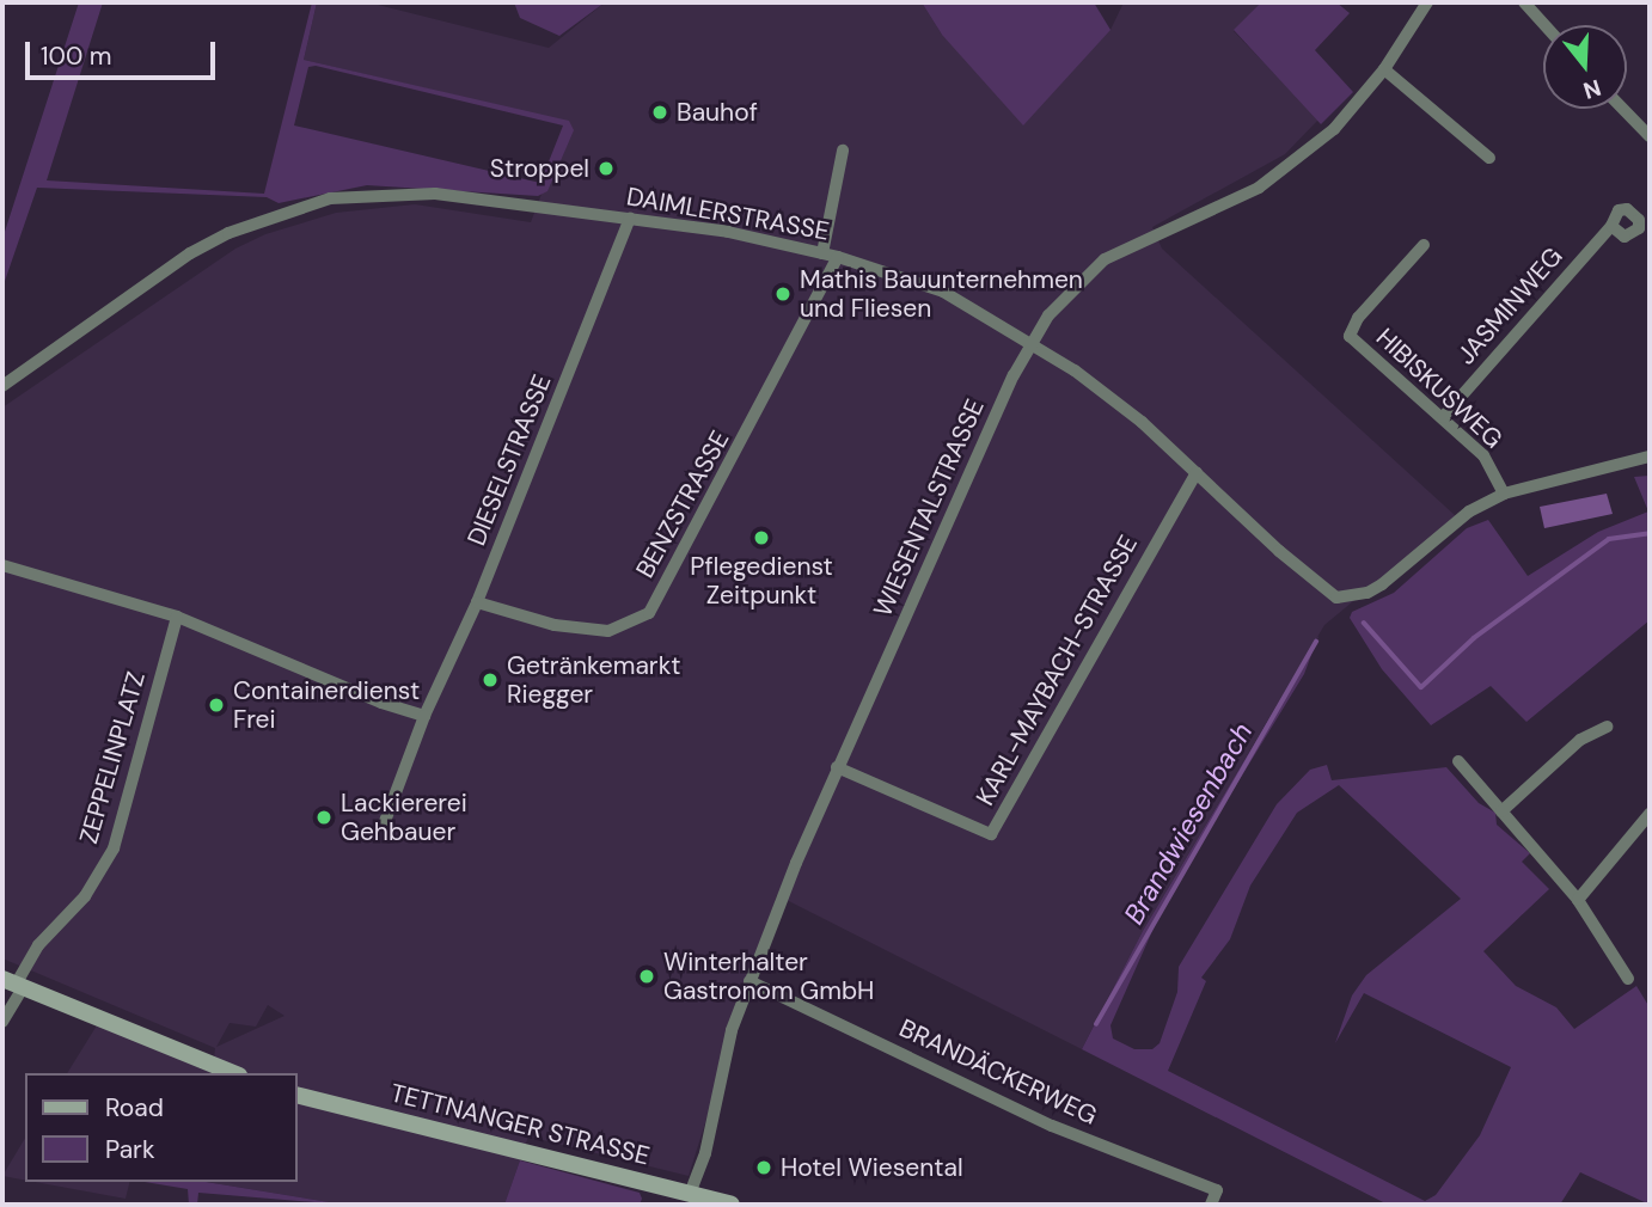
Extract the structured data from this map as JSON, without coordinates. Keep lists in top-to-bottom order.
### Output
{
  "streets": {
    "main road": ["TETTNANGER STRASSE"],
    "street": [
      "DAIMLERSTRASSE",
      "JASMINWEG",
      "HIBISKUSWEG",
      "DIESELSTRASSE",
      "BENZSTRASSE",
      "WIESENTALSTRASSE",
      "KARL-MAYBACH-STRASSE",
      "ZEPPELINPLATZ",
      "BRANDÄCKERWEG"
    ]
  },
  "crossings": [
    ["DAIMLERSTRASSE", "HIBISKUSWEG"],
    ["DAIMLERSTRASSE", "DIESELSTRASSE"],
    ["DAIMLERSTRASSE", "BENZSTRASSE"],
    ["DAIMLERSTRASSE", "WIESENTALSTRASSE"],
    ["DAIMLERSTRASSE", "KARL-MAYBACH-STRASSE"],
    ["JASMINWEG", "HIBISKUSWEG"],
    ["DIESELSTRASSE", "BENZSTRASSE"],
    ["WIESENTALSTRASSE", "KARL-MAYBACH-STRASSE"],
    ["WIESENTALSTRASSE", "BRANDÄCKERWEG"],
    ["WIESENTALSTRASSE", "TETTNANGER STRASSE"]
  ],
  "water": ["Brandwiesenbach"],
  "places": [
    "Bauhof",
    "Stroppel",
    "Mathis Bauunternehmen und Fliesen",
    "Pflegedienst Zeitpunkt",
    "Getränkemarkt Riegger",
    "Containerdienst Frei",
    "Lackiererei Gehbauer",
    "Winterhalter Gastronom GmbH",
    "Hotel Wiesental"
  ],
  "legend": ["Road", "Park"],
  "scale_bar": "100 m",
  "north": "bottom"
}
